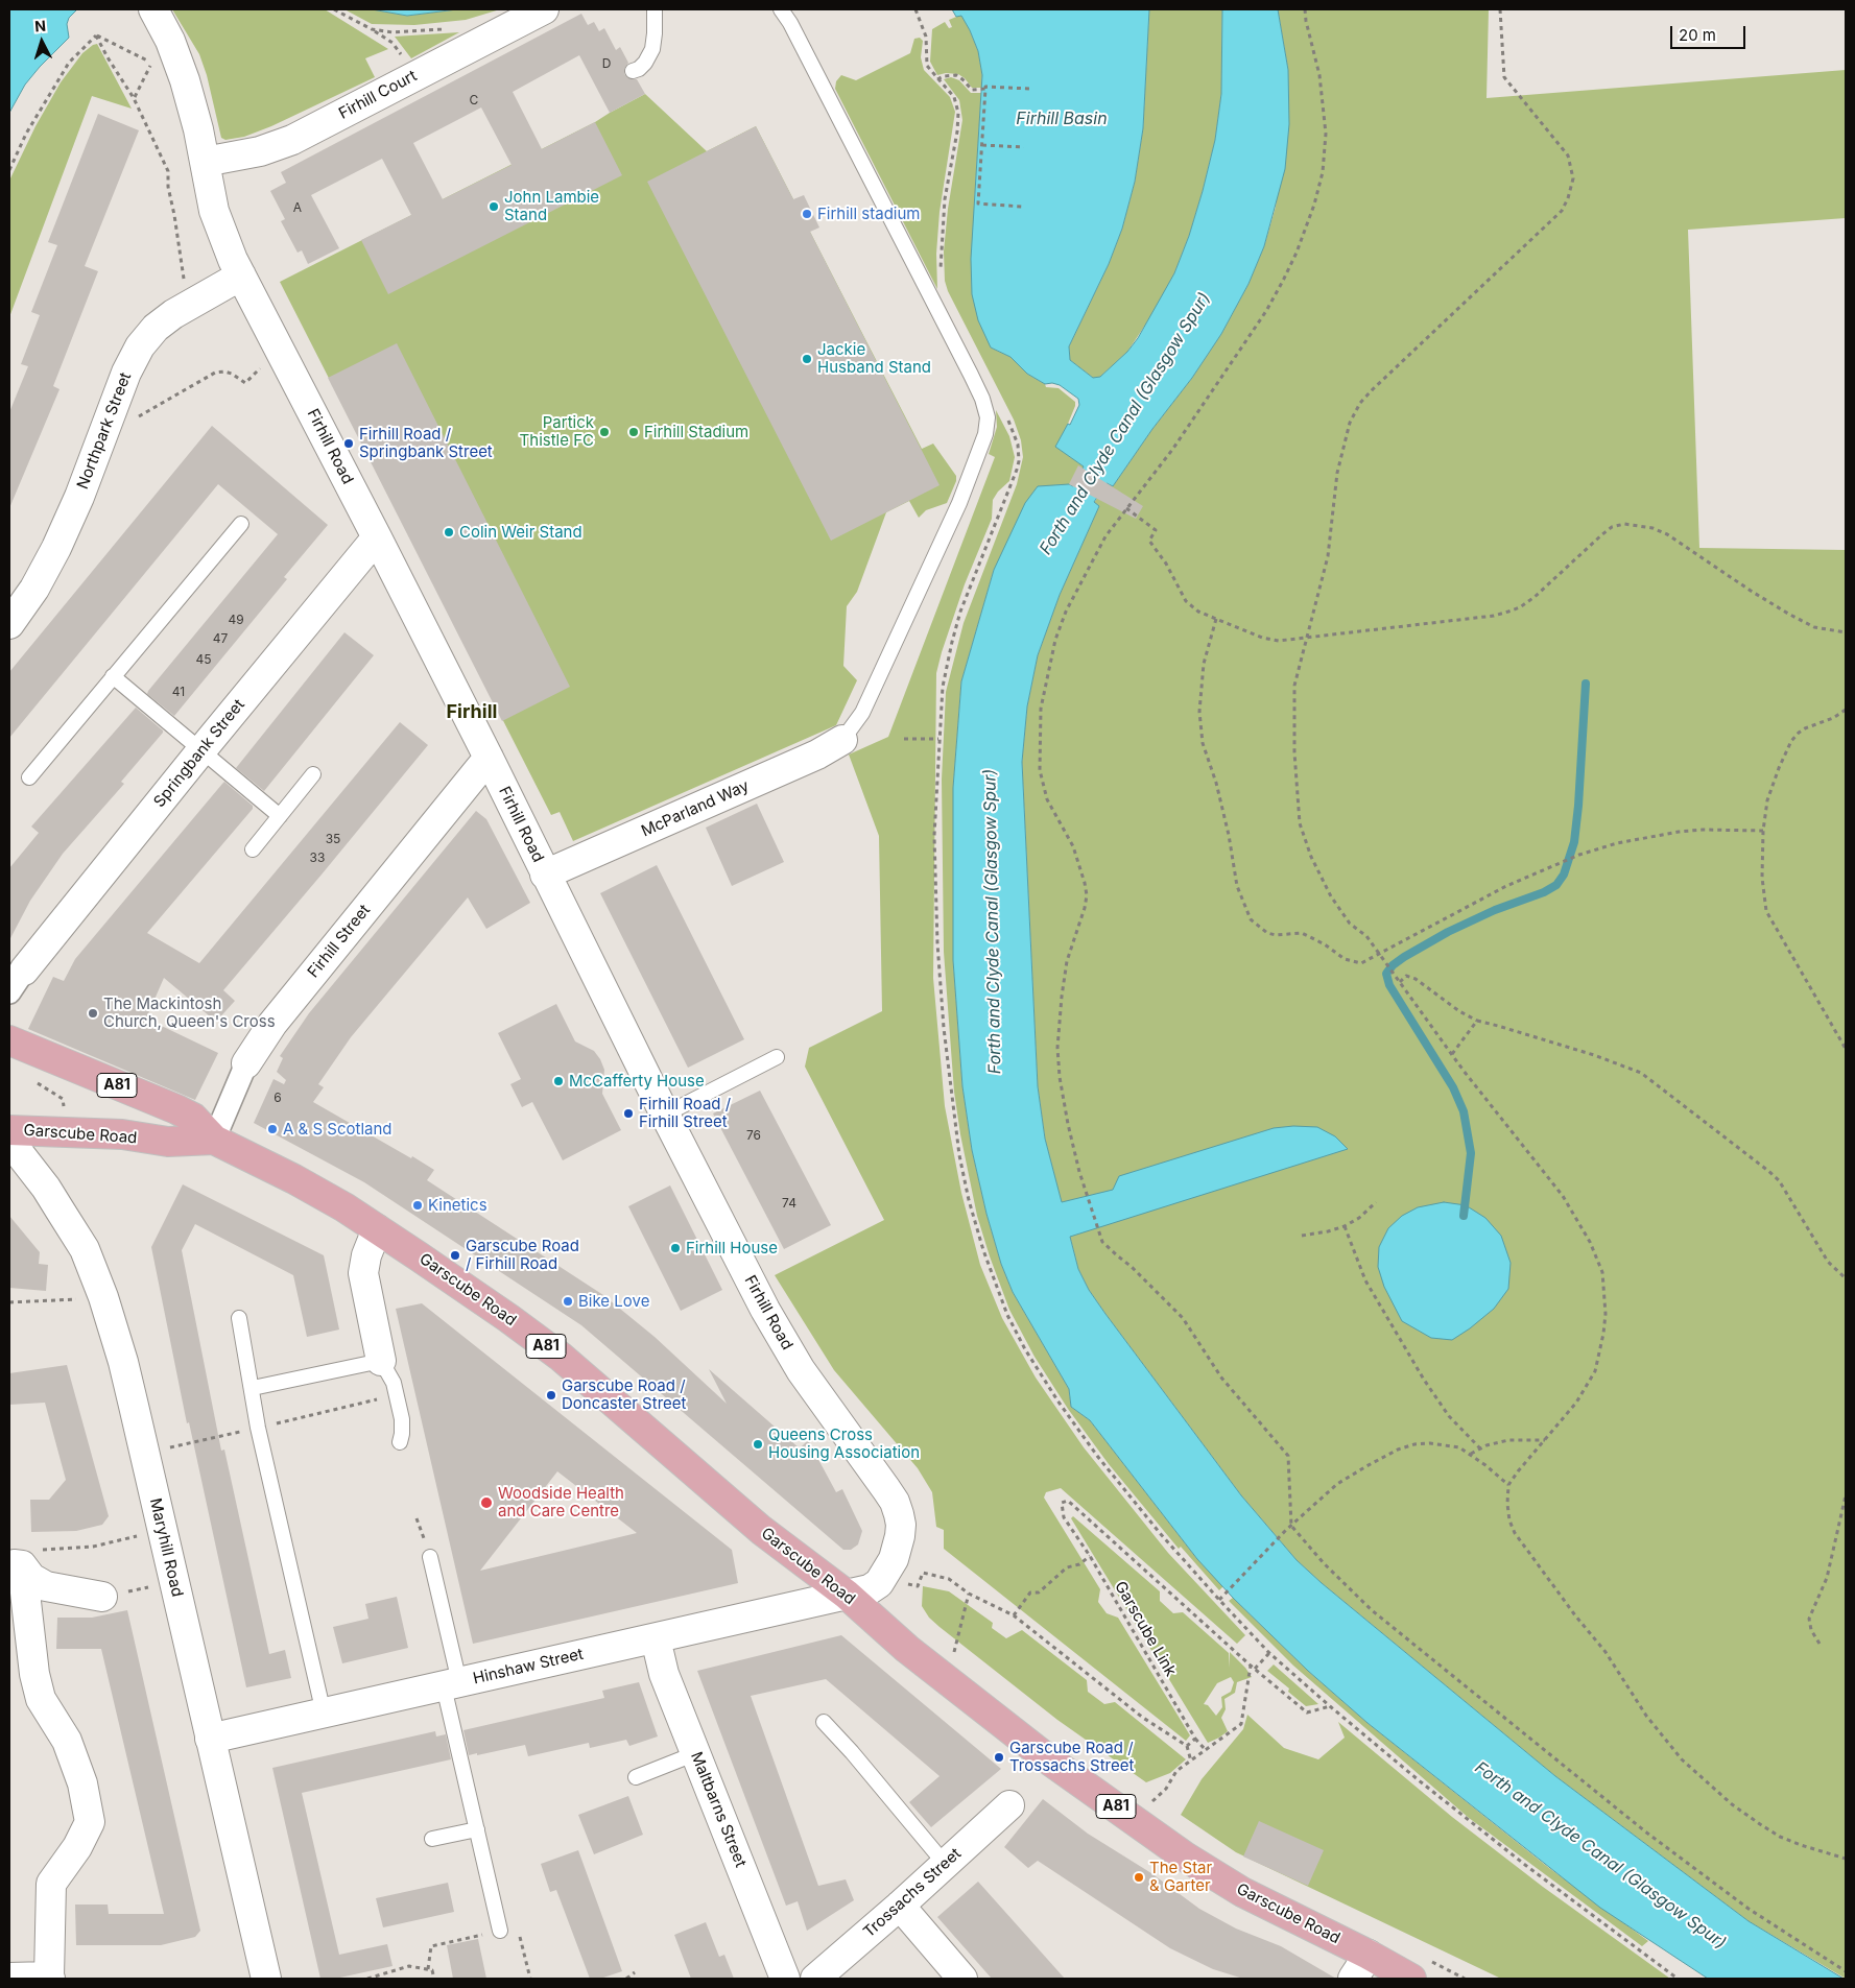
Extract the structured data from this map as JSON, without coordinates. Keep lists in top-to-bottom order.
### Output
{
  "streets": {
    "main road": ["A81", "Garscube Road"],
    "street": [
      "Firhill Court",
      "Northpark Street",
      "Firhill Road",
      "Springbank Street",
      "McParland Way",
      "Firhill Street",
      "Maryhill Road",
      "Hinshaw Street",
      "Maltbarns Street",
      "Trossachs Street"
    ],
    "path": ["Garscube Link"]
  },
  "crossings": [
    ["Firhill Court", "Firhill Road"],
    ["Northpark Street", "Firhill Road"],
    ["Firhill Road", "Springbank Street"],
    ["Firhill Road", "McParland Way"],
    ["Firhill Road", "Firhill Street"],
    ["Firhill Street", "Garscube Road"],
    ["Garscube Road", "Hinshaw Street"],
    ["Maryhill Road", "Hinshaw Street"],
    ["Hinshaw Street", "Maltbarns Street"]
  ],
  "districts": ["Firhill"],
  "water": ["Firhill Basin", "Forth and Clyde Canal (Glasgow Spur)"],
  "places": [
    "John Lambie Stand",
    "Firhill stadium",
    "Jackie Husband Stand",
    "Partick Thistle FC",
    "Firhill Stadium",
    "Firhill Road / Springbank Street",
    "Colin Weir Stand",
    "The Mackintosh Church, Queen's Cross",
    "McCafferty House",
    "Firhill Road / Firhill Street",
    "A & S Scotland",
    "Kinetics",
    "Firhill House",
    "Garscube Road / Firhill Road",
    "Bike Love",
    "Garscube Road / Doncaster Street",
    "Queens Cross Housing Association",
    "Woodside Health and Care Centre",
    "Garscube Road / Trossachs Street",
    "The Star & Garter"
  ],
  "house_numbers": [
    "D",
    "C",
    "A",
    "49",
    "47",
    "45",
    "41",
    "35",
    "33",
    "6",
    "76",
    "74"
  ],
  "scale_bar": "20 m",
  "north": "top"
}
